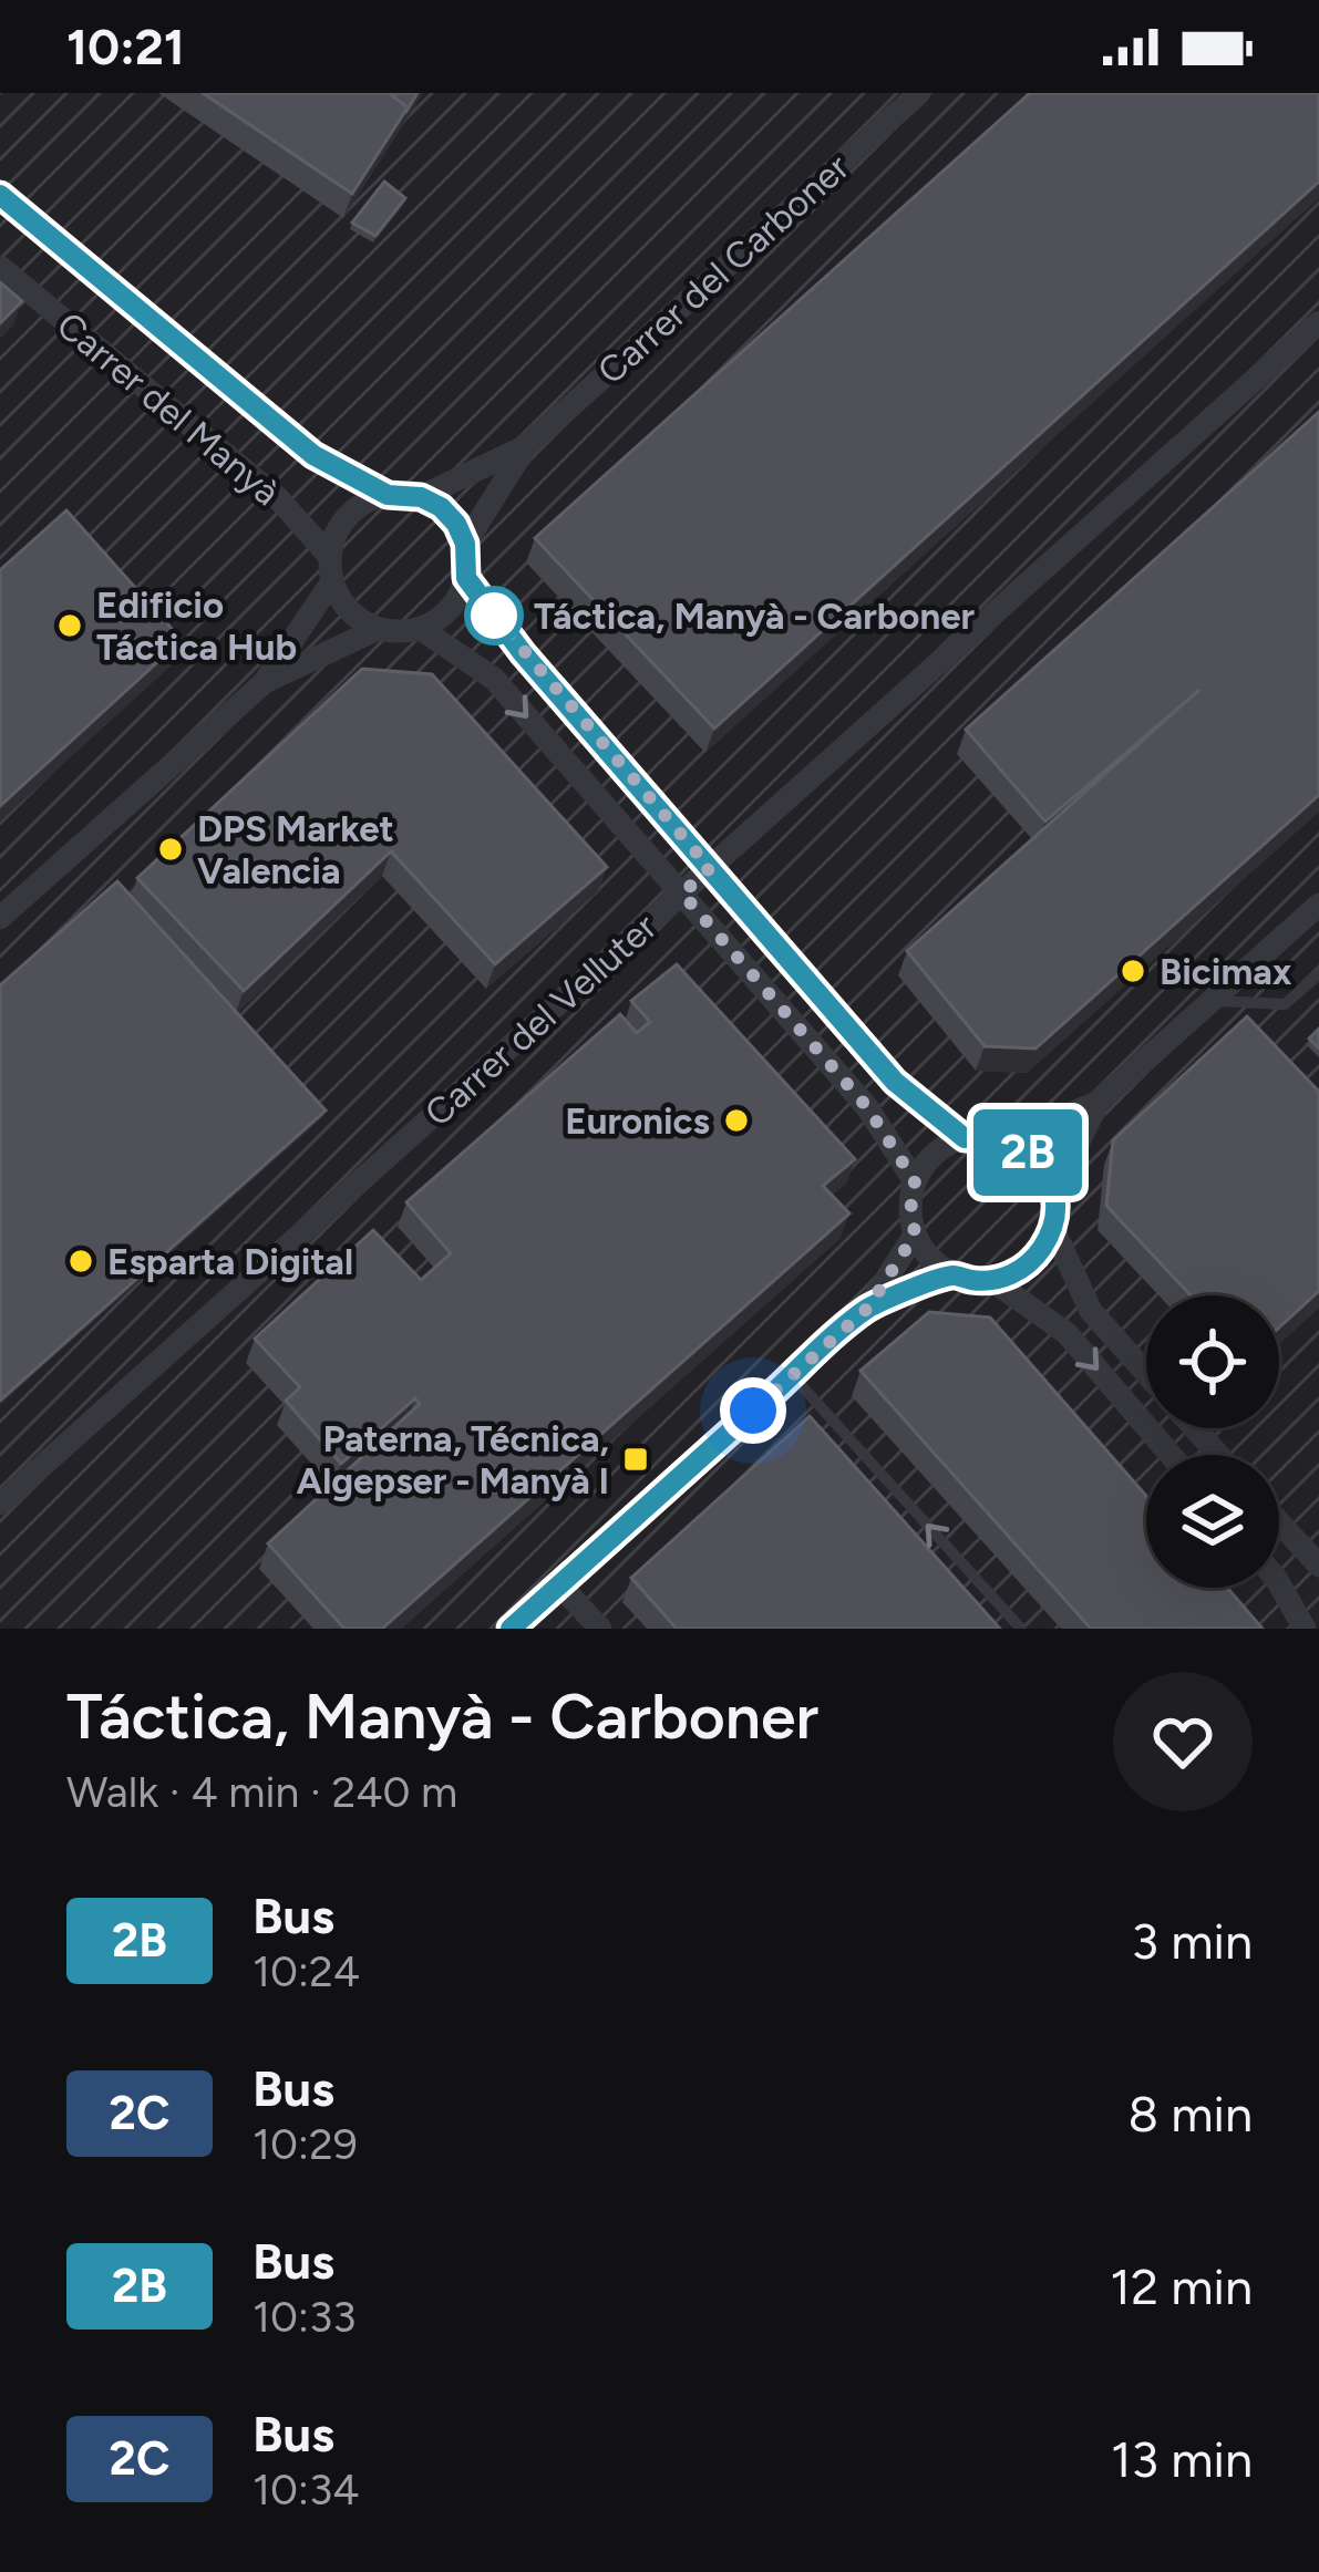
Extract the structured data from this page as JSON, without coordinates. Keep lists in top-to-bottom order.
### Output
{
  "streets": {
    "street": ["Carrer del Carboner", "Carrer del Manyà", "Carrer del Velluter"]
  },
  "crossings": [
    ["Carrer del Carboner", "Carrer del Manyà"]
  ],
  "places": {
    "other": [
      "Táctica, Manyà - Carboner",
      "Edificio Táctica Hub",
      "DPS Market Valencia",
      "Bicimax",
      "Euronics",
      "Esparta Digital"
    ],
    "transit": ["Paterna, Técnica, Algepser - Manyà I"]
  },
  "lines": ["bus line 2B"],
  "page": {
    "status": "10:21",
    "on_map": "2B",
    "heading": ["Táctica, Manyà - Carboner", "Walk · 4 min · 240 m"],
    "list": [
      {
        "mark": "2B",
        "name": "Bus",
        "note": "10:24",
        "value": "3 min"
      },
      {
        "mark": "2C",
        "name": "Bus",
        "note": "10:29",
        "value": "8 min"
      },
      {
        "mark": "2B",
        "name": "Bus",
        "note": "10:33",
        "value": "12 min"
      },
      {
        "mark": "2C",
        "name": "Bus",
        "note": "10:34",
        "value": "13 min"
      }
    ]
  }
}
